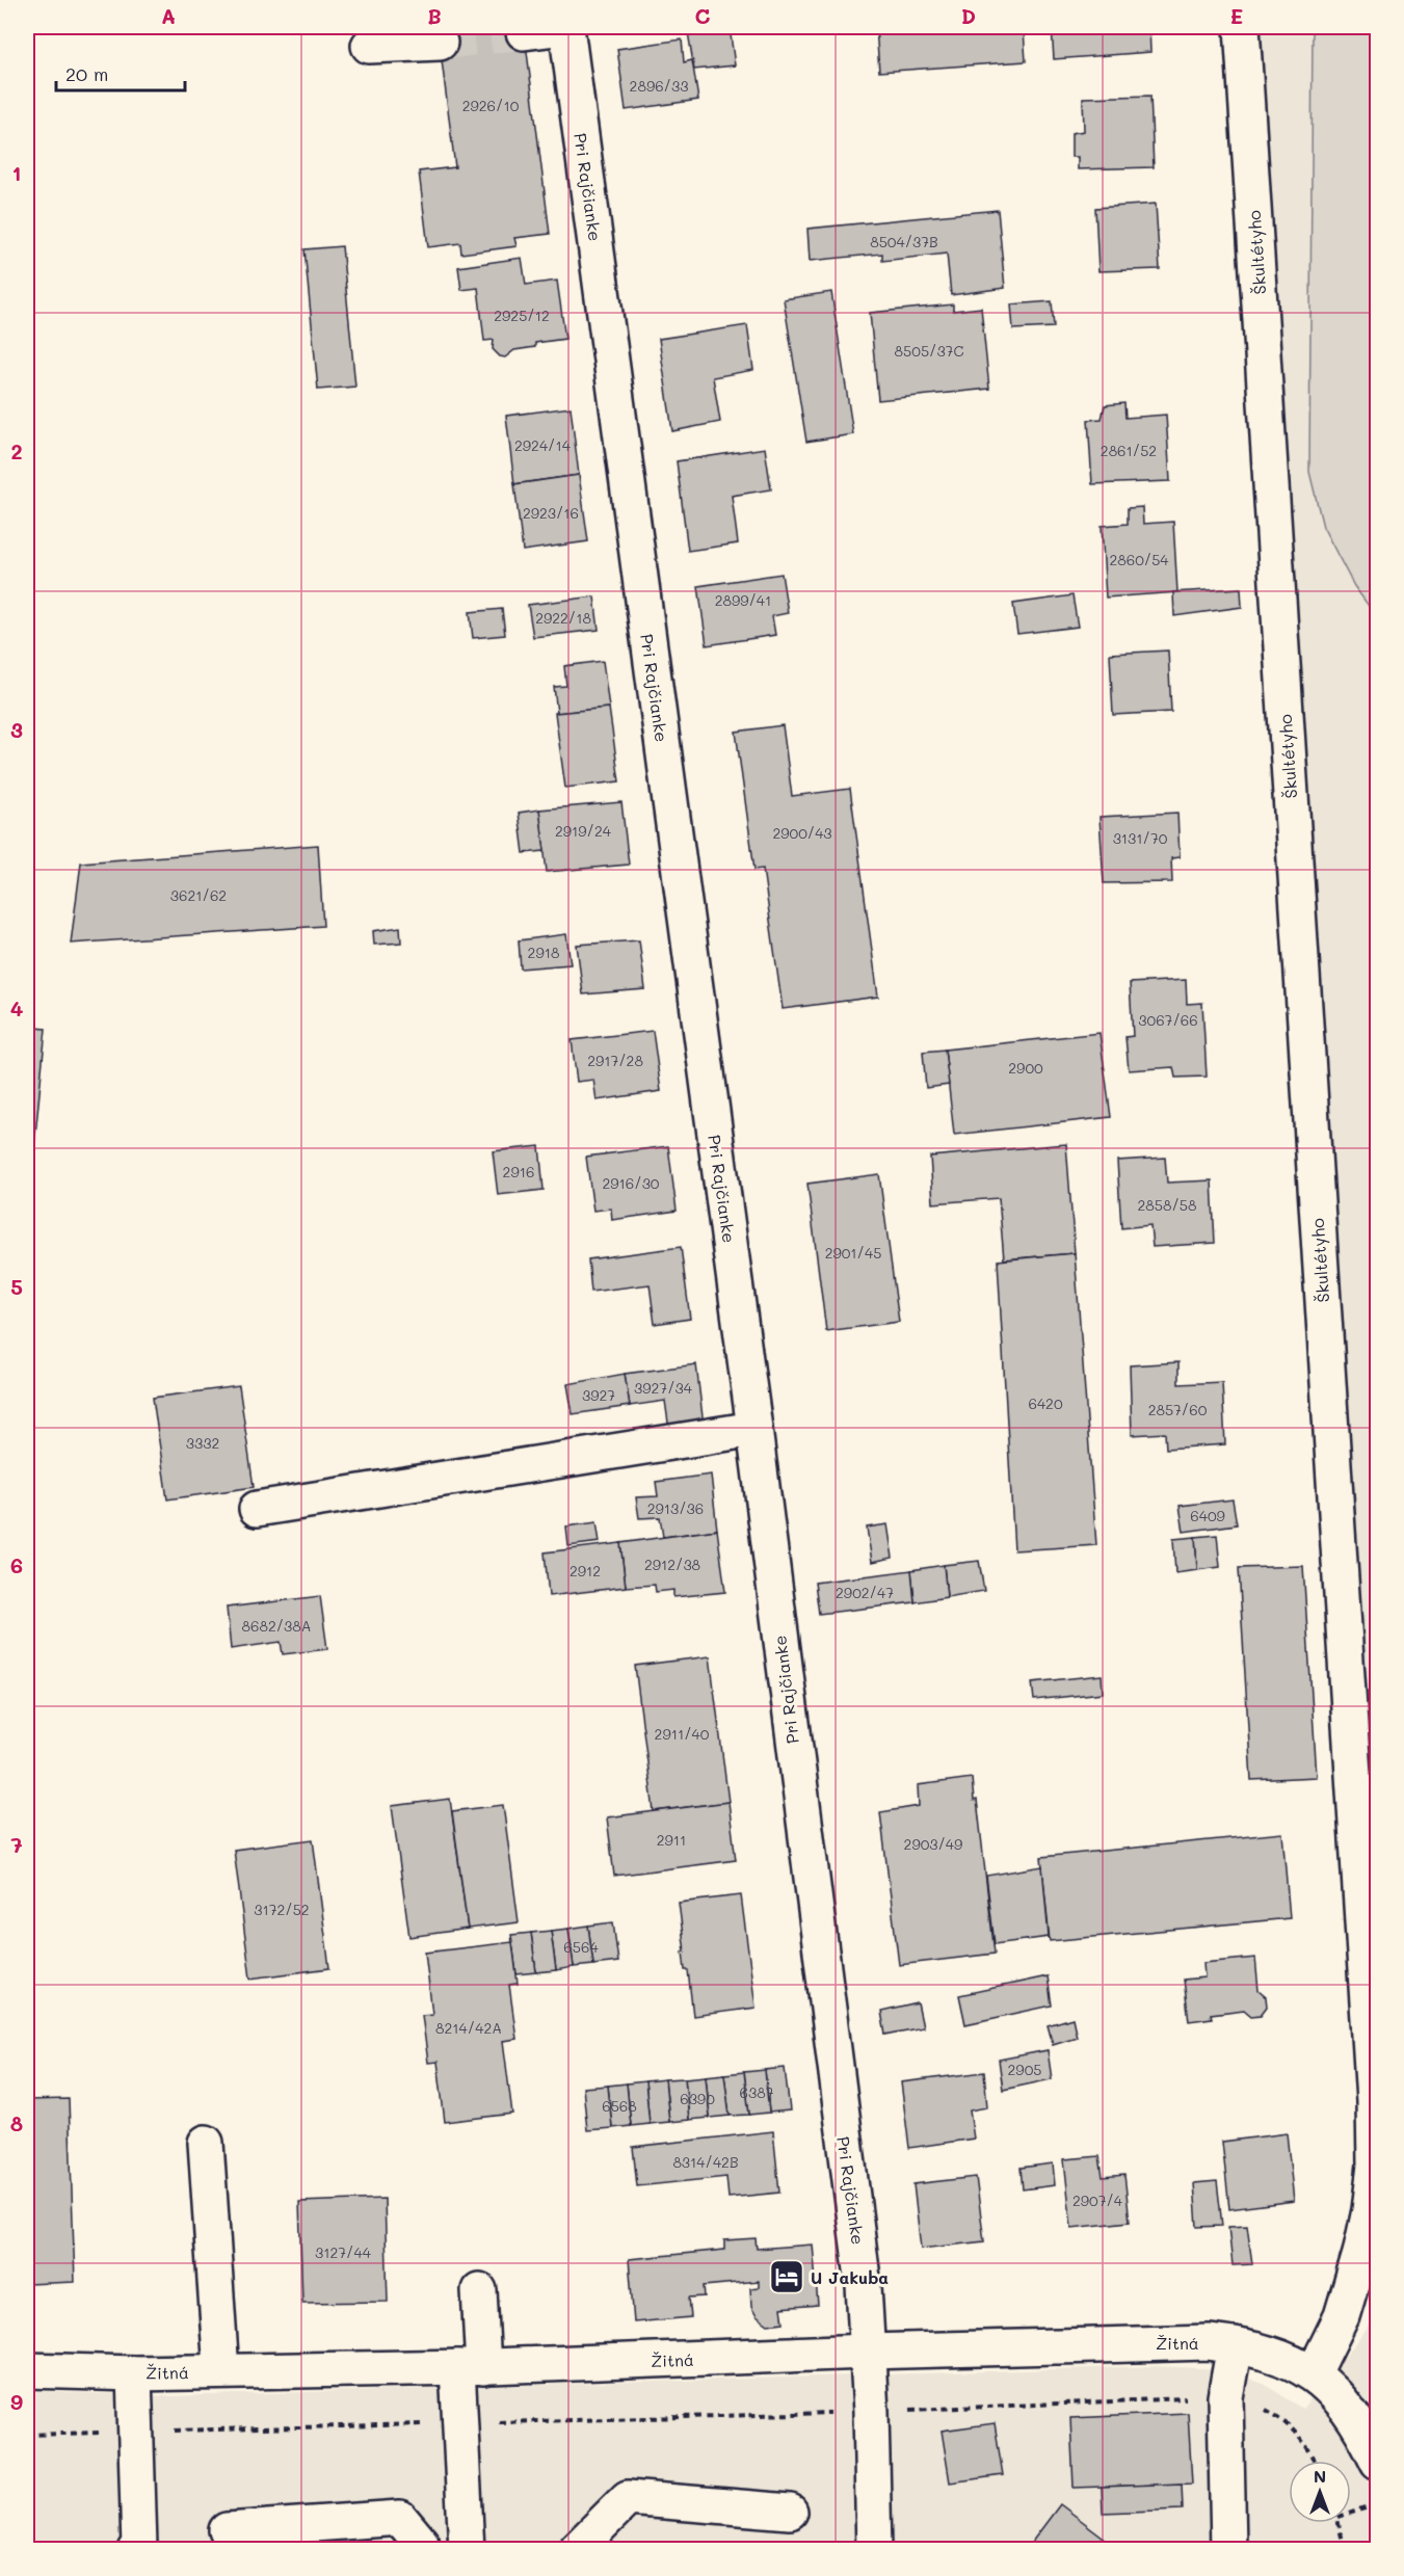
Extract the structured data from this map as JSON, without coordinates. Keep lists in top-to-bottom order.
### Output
{
  "streets": {
    "street": ["Pri Rajčianke", "Škultétyho", "Žitná"]
  },
  "crossings": [
    ["Pri Rajčianke", "Žitná"],
    ["Škultétyho", "Žitná"]
  ],
  "places": {
    "hotel": ["U Jakuba"]
  },
  "house_numbers": [
    "2896/33",
    "2926/10",
    "8504/37B",
    "2925/12",
    "8505/37C",
    "2924/14",
    "2861/52",
    "2923/16",
    "2860/54",
    "2899/41",
    "2922/18",
    "2919/24",
    "2900/43",
    "3131/70",
    "3621/62",
    "2918",
    "3067/66",
    "2917/28",
    "2900",
    "2916",
    "2916/30",
    "2858/58",
    "2901/45",
    "3927/34",
    "3927",
    "6420",
    "2857/60",
    "3332",
    "2913/36",
    "6409",
    "2912/38",
    "2912",
    "2902/47",
    "8682/38A",
    "2911/40",
    "2911",
    "2903/49",
    "3172/52",
    "6564",
    "8214/42A",
    "2905",
    "6387",
    "6390",
    "6568",
    "8314/42B",
    "2907/4",
    "3127/44"
  ],
  "scale_bar": "20 m",
  "north": "top",
  "grid": {
    "columns": [
      "A",
      "B",
      "C",
      "D",
      "E"
    ],
    "rows": [
      "1",
      "2",
      "3",
      "4",
      "5",
      "6",
      "7",
      "8",
      "9"
    ]
  }
}
